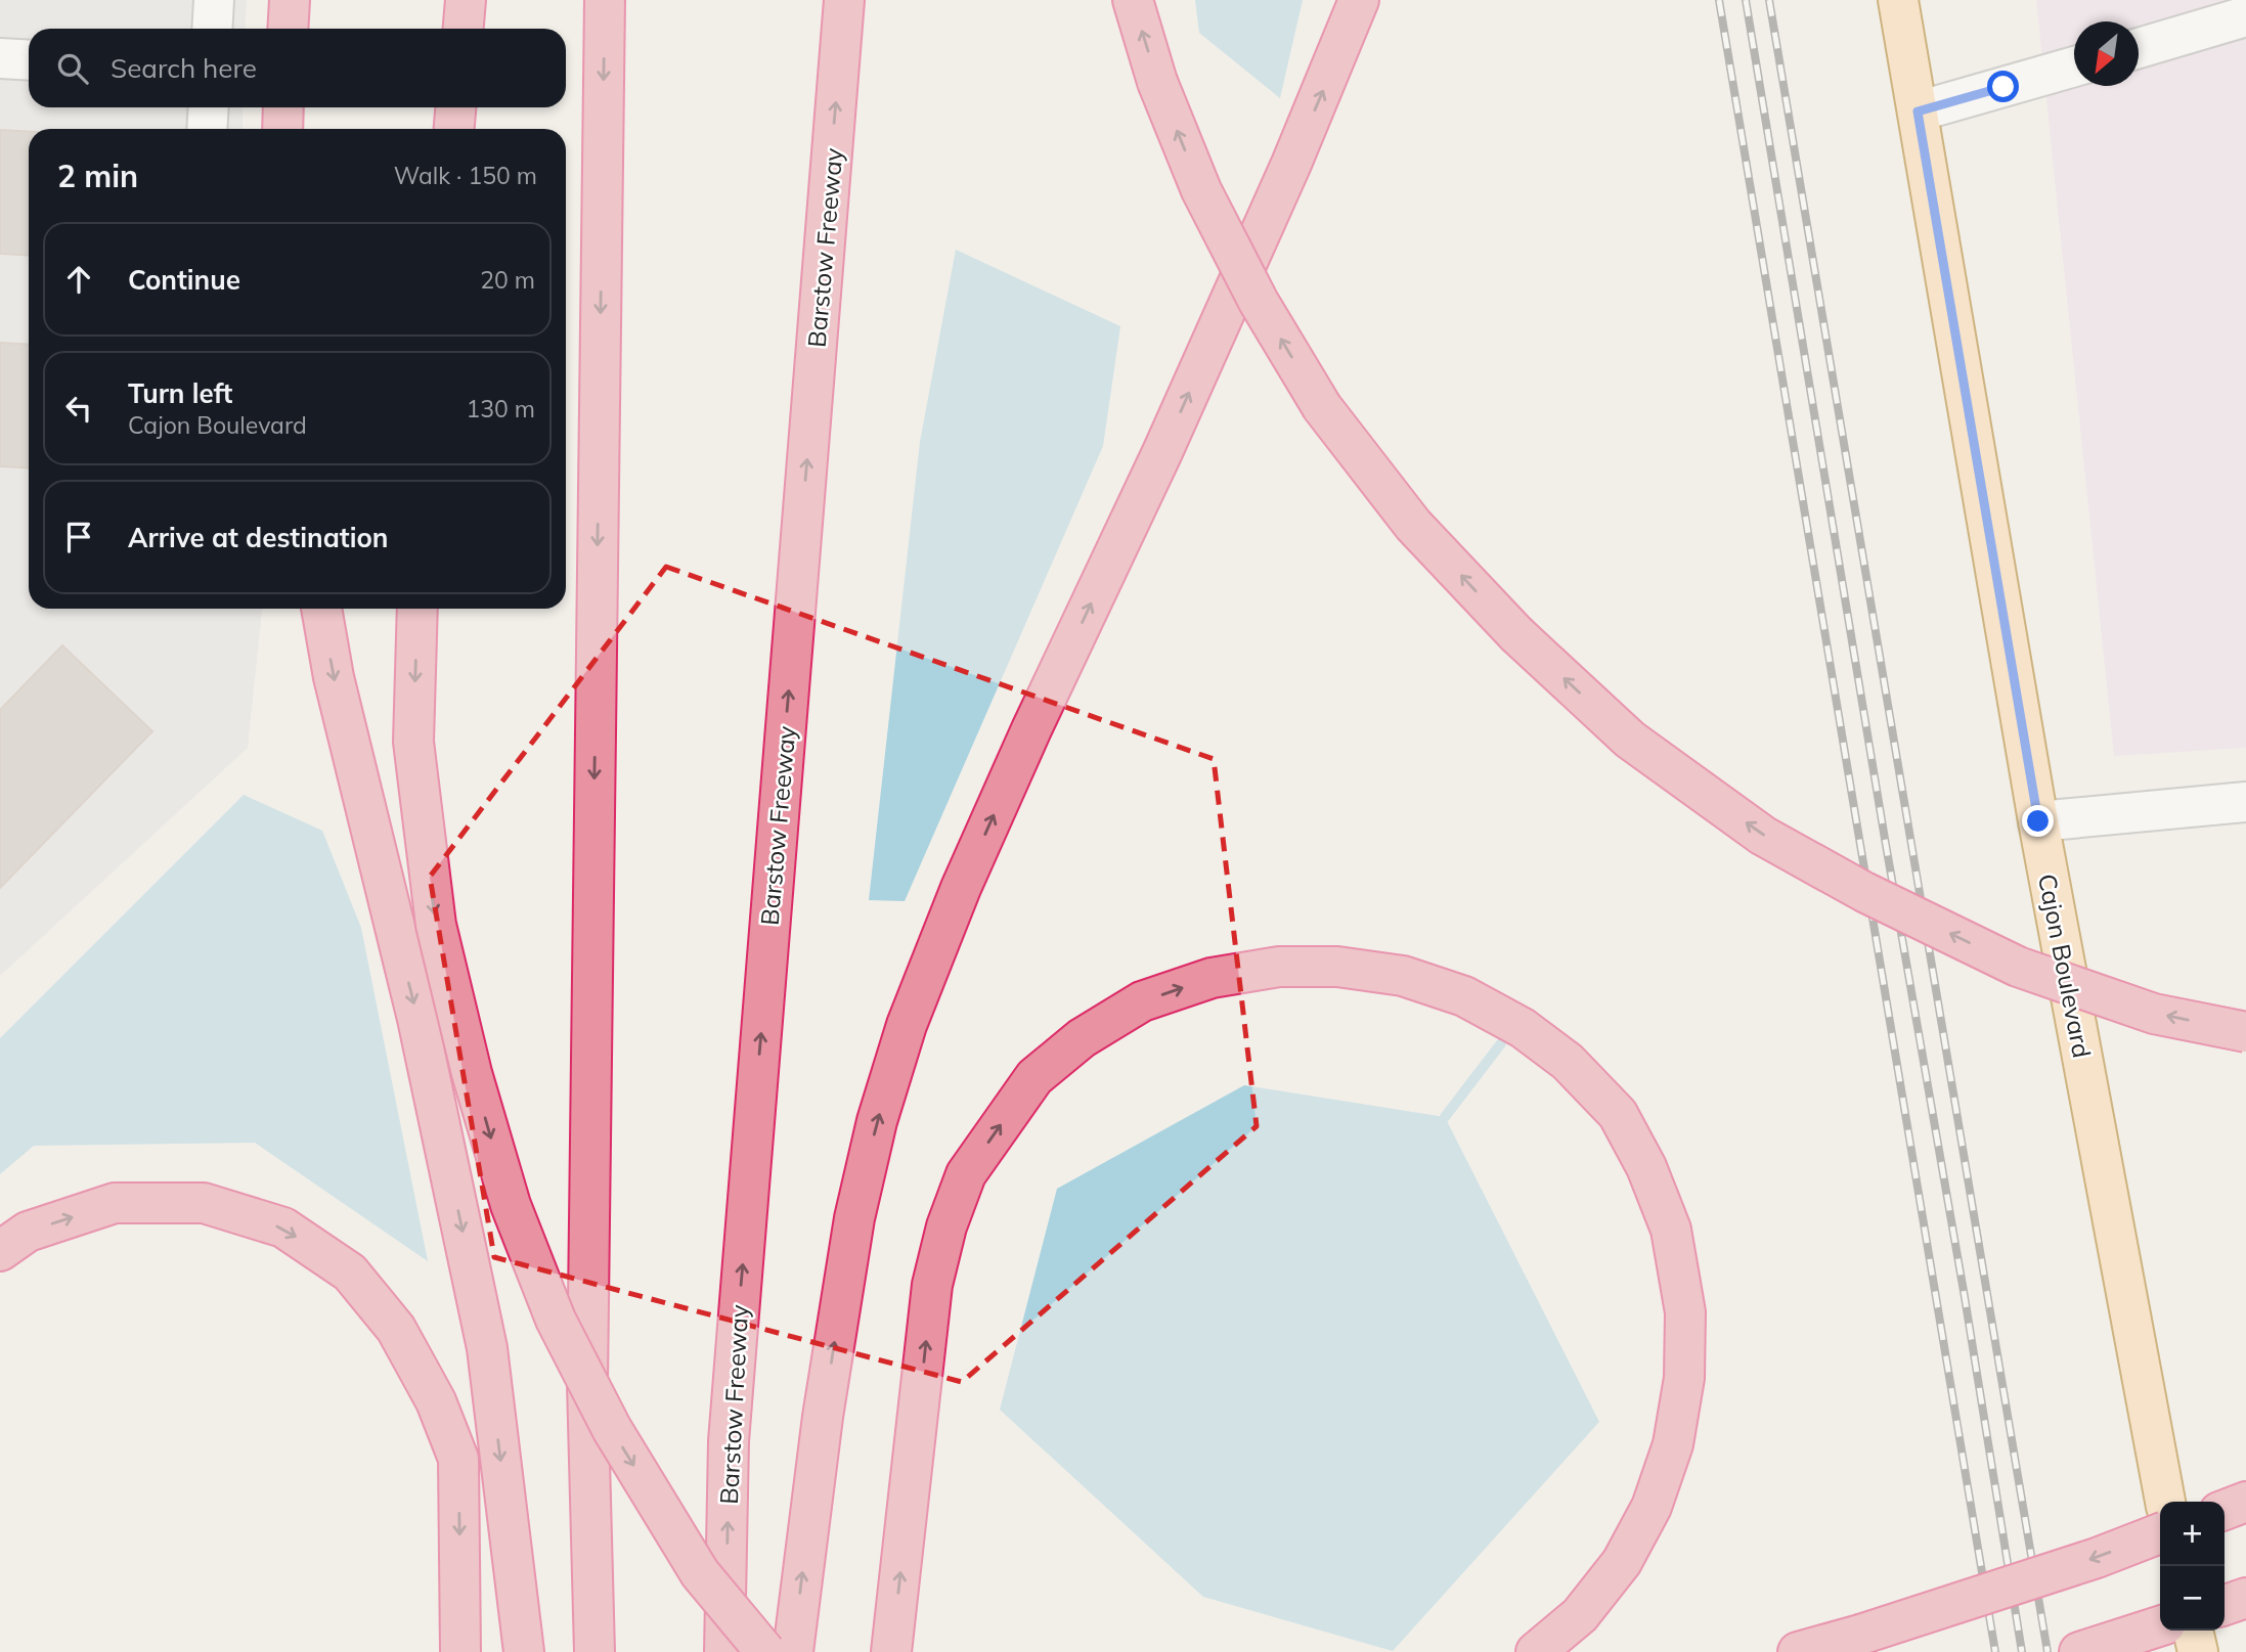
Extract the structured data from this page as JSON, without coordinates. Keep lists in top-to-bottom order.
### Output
{
  "streets": {
    "highway": ["Barstow Freeway"],
    "main road": ["Cajon Boulevard"]
  },
  "north": "bottom left",
  "page": {
    "search": "Search here",
    "heading": ["2 min", "Walk · 150 m"],
    "list": [
      ["Continue", "20 m"],
      ["Turn left", "Cajon Boulevard", "130 m"],
      "Arrive at destination"
    ],
    "map_buttons": ["+", "−"]
  }
}
